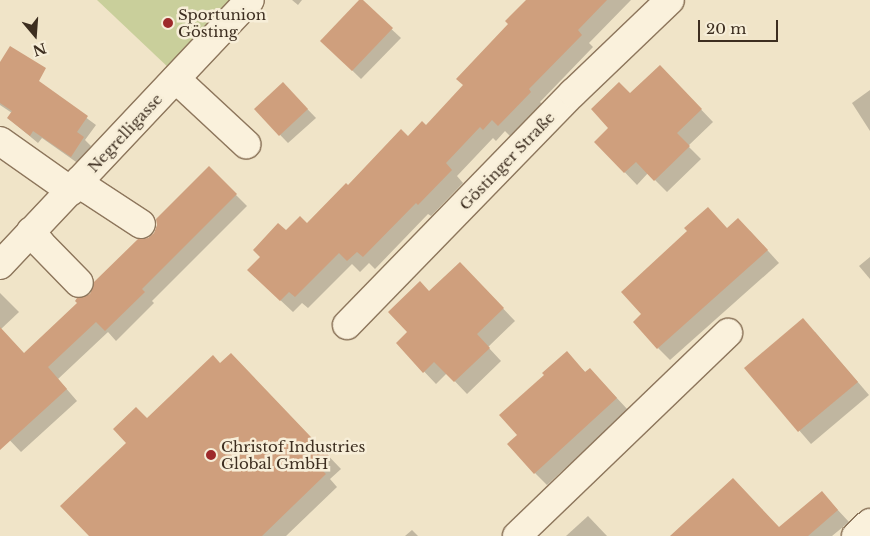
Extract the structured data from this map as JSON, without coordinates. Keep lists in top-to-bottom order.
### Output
{
  "streets": {
    "street": ["Negrelligasse", "Göstinger Straße"]
  },
  "places": ["Sportunion Gösting", "Christof Industries Global GmbH"],
  "scale_bar": "20 m",
  "north": "bottom"
}
